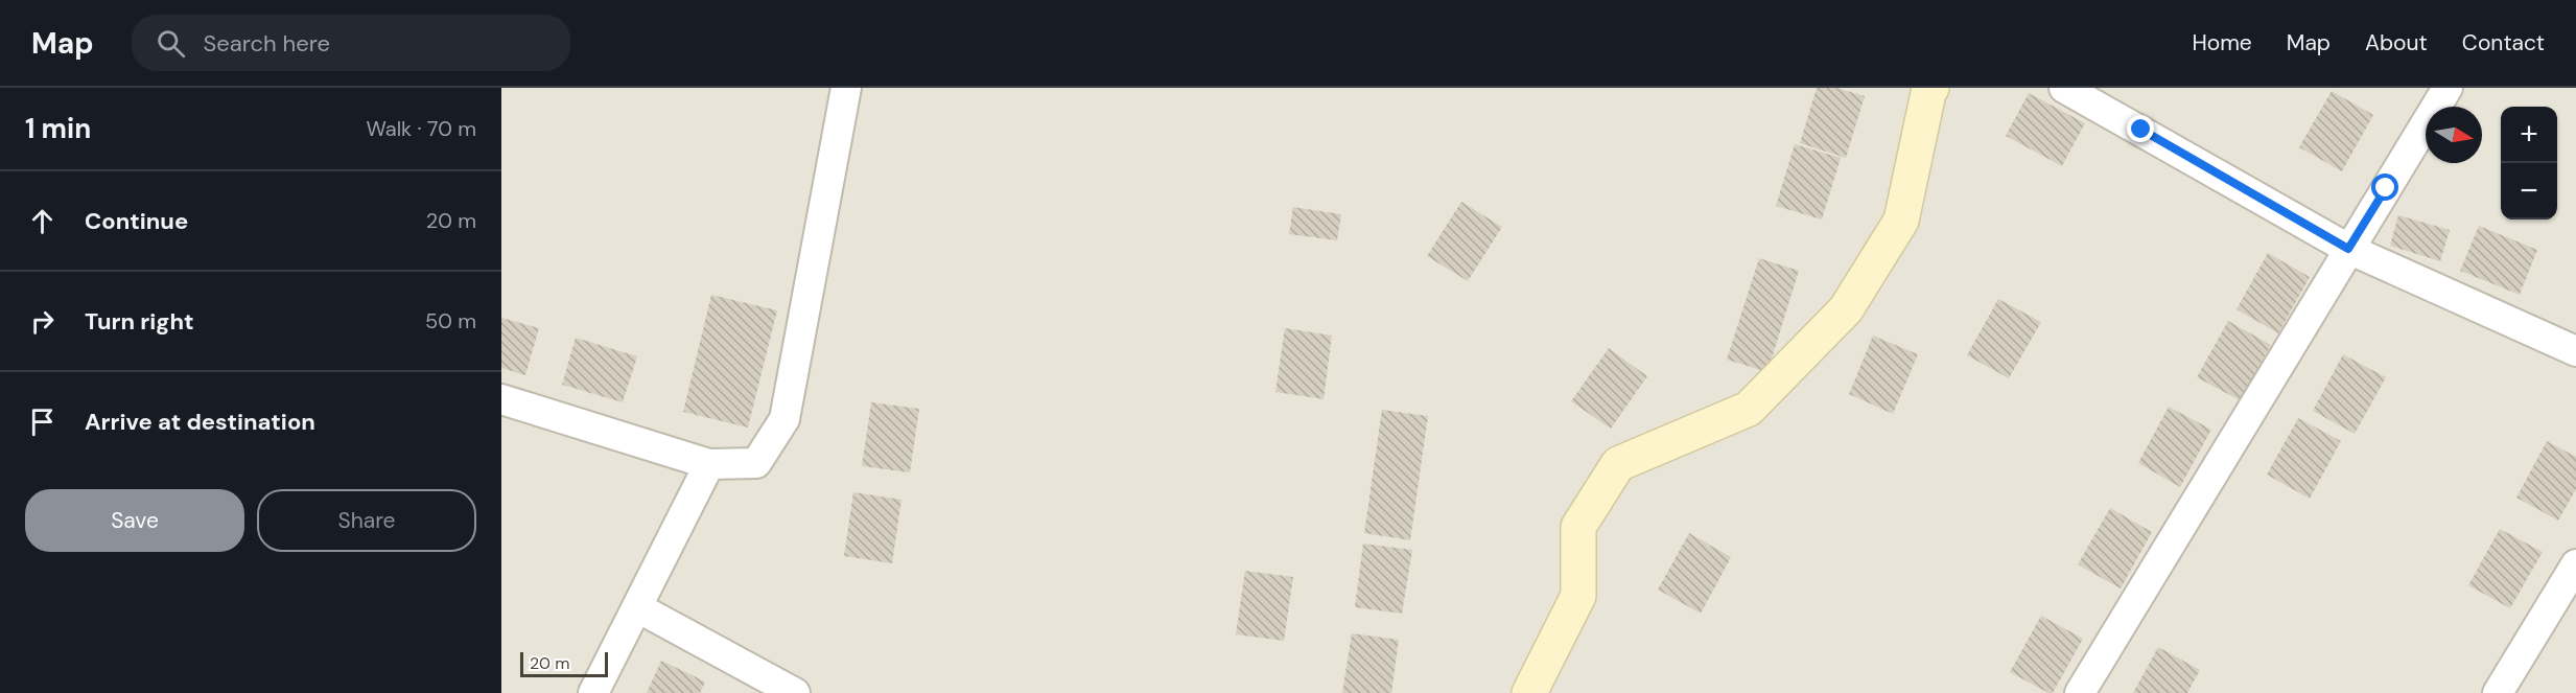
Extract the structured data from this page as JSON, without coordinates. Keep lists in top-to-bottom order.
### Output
{
  "scale_bar": "20 m",
  "north": "right",
  "page": {
    "header": "Map",
    "search": "Search here",
    "nav": [
      "Home",
      "Map",
      "About",
      "Contact"
    ],
    "heading": ["1 min", "Walk · 70 m"],
    "map_buttons": ["+", "−"],
    "list": [
      ["Continue", "20 m"],
      ["Turn right", "50 m"],
      "Arrive at destination"
    ],
    "buttons": ["Save", "Share"],
    "scale": "20 m"
  }
}
